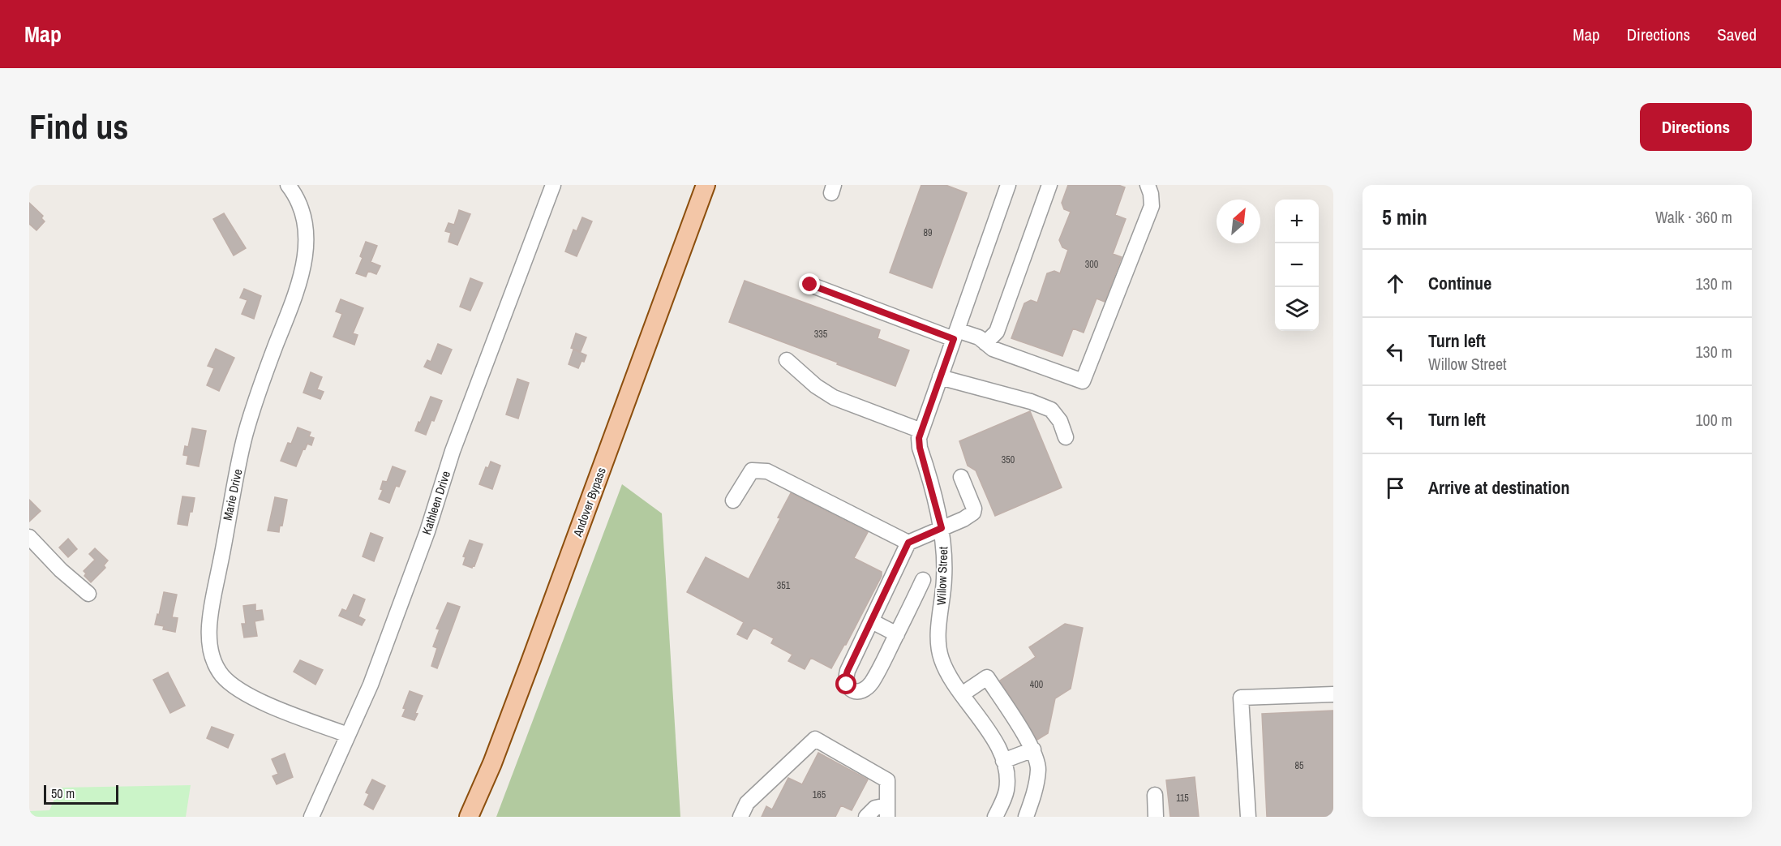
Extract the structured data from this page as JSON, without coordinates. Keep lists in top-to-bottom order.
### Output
{
  "streets": {
    "main road": ["Andover Bypass"],
    "street": ["Marie Drive", "Kathleen Drive", "Willow Street"]
  },
  "crossings": [
    ["Marie Drive", "Kathleen Drive"]
  ],
  "house_numbers": [
    "89",
    "300",
    "335",
    "350",
    "351",
    "400",
    "85",
    "165",
    "115"
  ],
  "scale_bar": "50 m",
  "north": "top right",
  "page": {
    "header": "Map",
    "nav": ["Map", "Directions", "Saved"],
    "buttons": "Directions",
    "title": "Find us",
    "heading": ["5 min", "Walk · 360 m"],
    "map_buttons": ["+", "−"],
    "list": [
      ["Continue", "130 m"],
      ["Turn left", "Willow Street", "130 m"],
      ["Turn left", "100 m"],
      "Arrive at destination"
    ],
    "scale": "50 m"
  }
}
